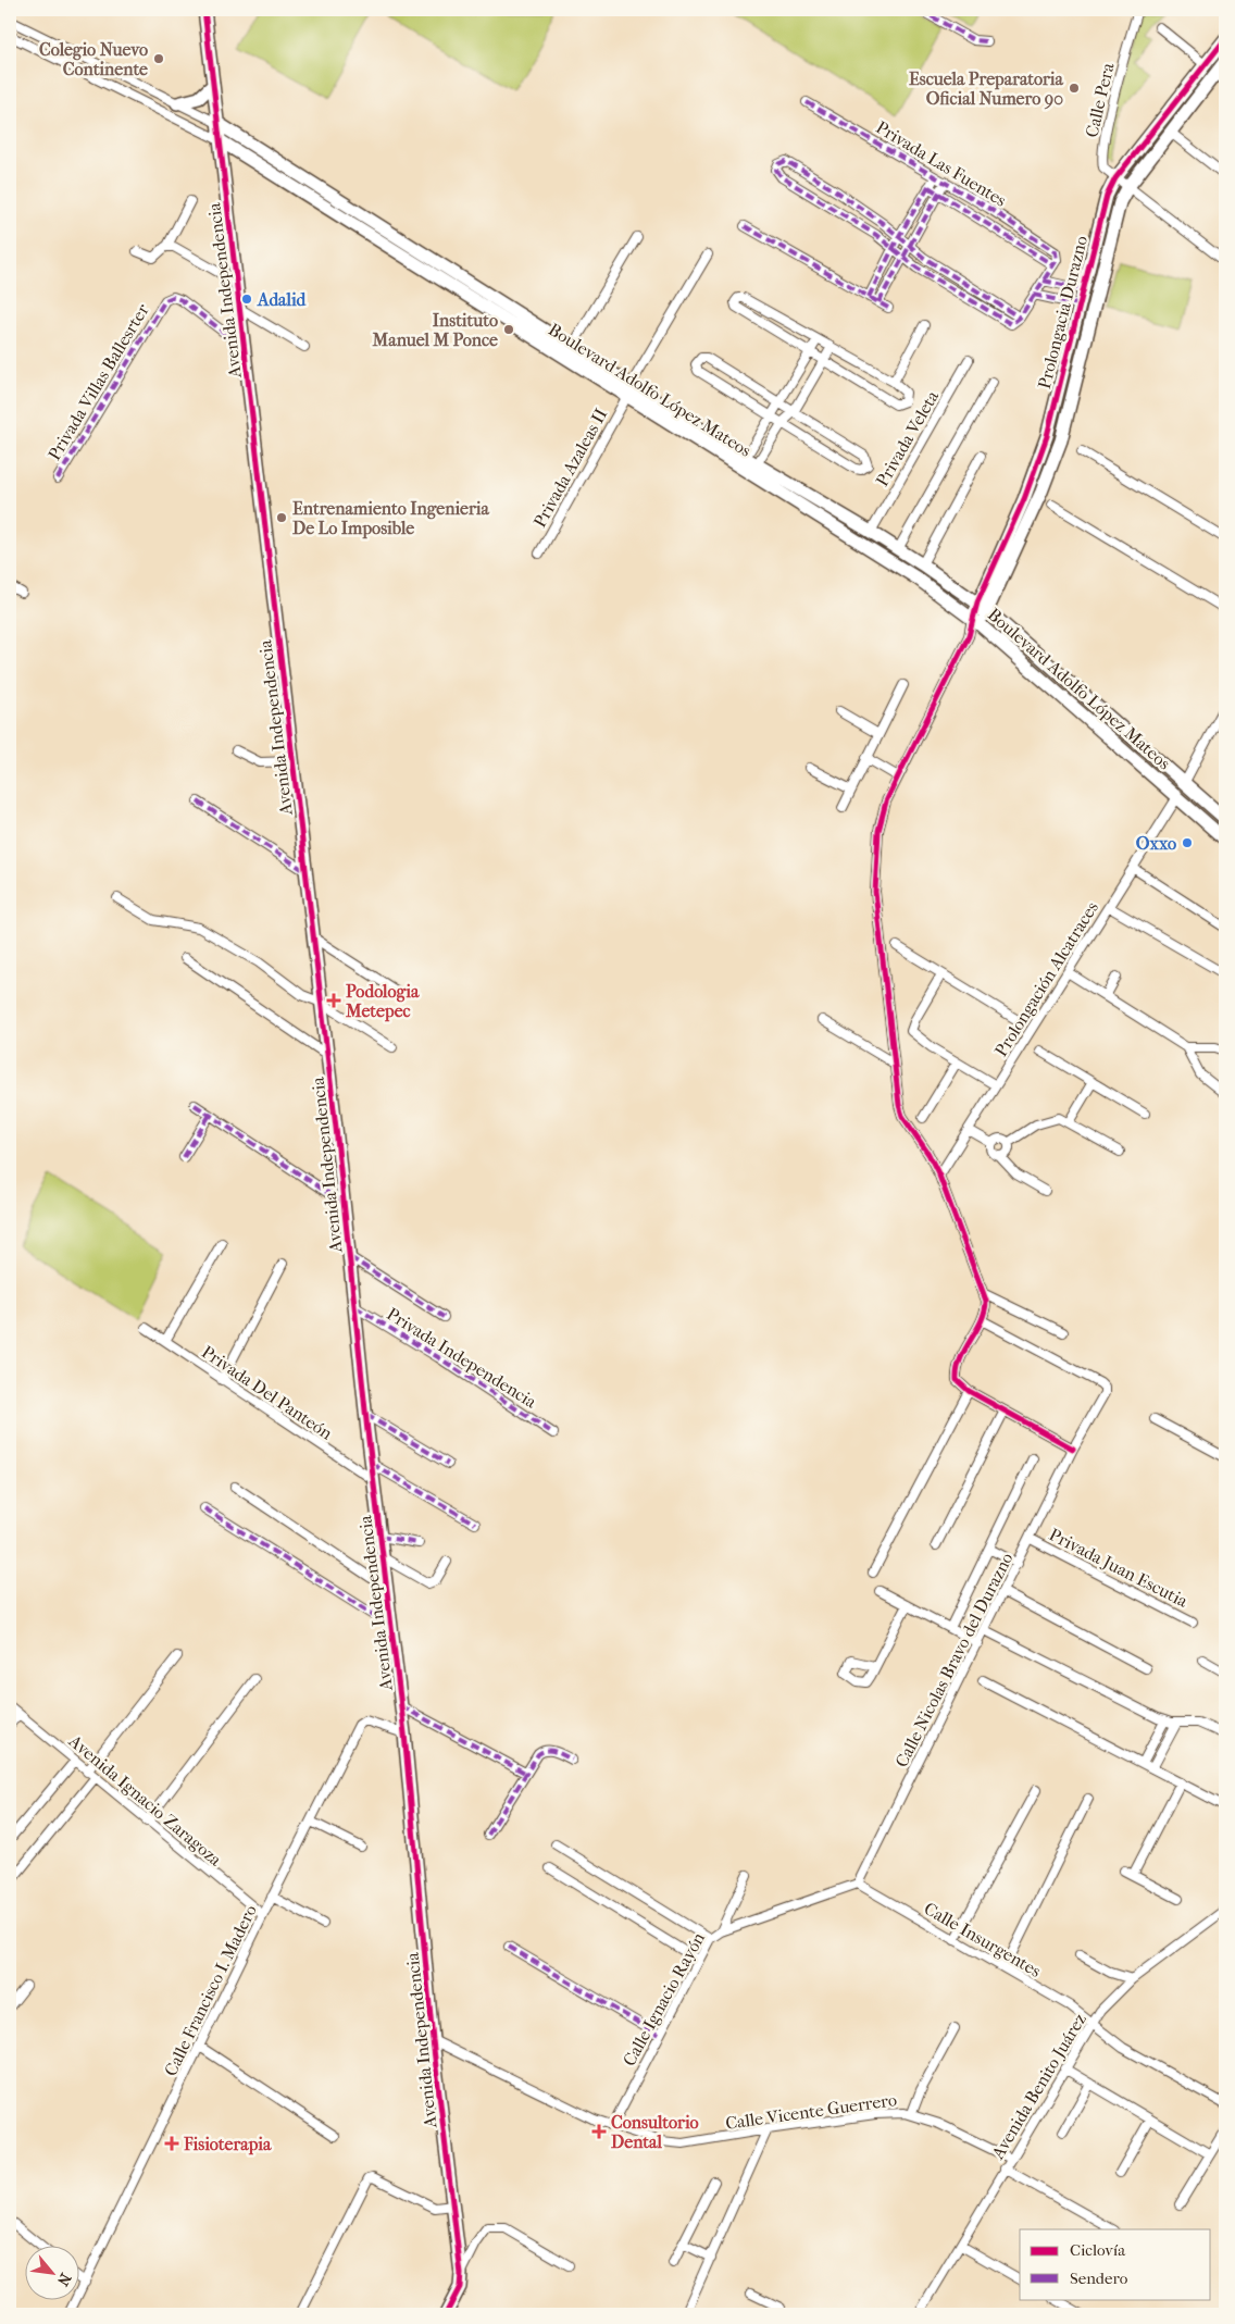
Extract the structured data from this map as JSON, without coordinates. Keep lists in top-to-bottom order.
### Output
{
  "streets": {
    "street": [
      "Calle Pera",
      "Privada Las Fuentes",
      "Avenida Independencia",
      "Prolongacia Durazno",
      "Privada Villas Ballesrter",
      "Boulevard Adolfo López Mateos",
      "Privada Veleta",
      "Privada Azaleas II",
      "Prolongación Alcatraces",
      "Privada Independencia",
      "Privada Del Panteón",
      "Privada Juan Escutia",
      "Calle Nicolas Bravo del Durazno",
      "Avenida Ignacio Zaragoza",
      "Calle Insurgentes",
      "Calle Francisco I. Madero",
      "Calle Ignacio Rayón",
      "Avenida Benito Juárez",
      "Calle Vicente Guerrero"
    ]
  },
  "crossings": [
    ["Calle Pera", "Prolongacia Durazno"],
    ["Avenida Independencia", "Privada Villas Ballesrter"],
    ["Avenida Independencia", "Boulevard Adolfo López Mateos"],
    ["Avenida Independencia", "Privada Independencia"],
    ["Avenida Independencia", "Privada Del Panteón"],
    ["Avenida Independencia", "Calle Francisco I. Madero"],
    ["Avenida Independencia", "Calle Vicente Guerrero"],
    ["Prolongacia Durazno", "Boulevard Adolfo López Mateos"],
    ["Boulevard Adolfo López Mateos", "Privada Veleta"],
    ["Boulevard Adolfo López Mateos", "Privada Azaleas II"],
    ["Boulevard Adolfo López Mateos", "Prolongación Alcatraces"],
    ["Privada Juan Escutia", "Calle Nicolas Bravo del Durazno"],
    ["Calle Nicolas Bravo del Durazno", "Calle Insurgentes"],
    ["Calle Nicolas Bravo del Durazno", "Calle Ignacio Rayón"],
    ["Avenida Ignacio Zaragoza", "Calle Francisco I. Madero"],
    ["Calle Insurgentes", "Calle Ignacio Rayón"],
    ["Calle Insurgentes", "Avenida Benito Juárez"],
    ["Calle Ignacio Rayón", "Calle Vicente Guerrero"],
    ["Avenida Benito Juárez", "Calle Vicente Guerrero"]
  ],
  "places": {
    "other": [
      "Colegio Nuevo Continente",
      "Escuela Preparatoria Oficial Numero 90",
      "Adalid",
      "Instituto Manuel M Ponce",
      "Entrenamiento Ingenieria De Lo Imposible",
      "Oxxo"
    ],
    "health": ["Podologia Metepec", "Consultorio Dental", "Fisioterapia"]
  },
  "legend": ["Ciclovía", "Sendero"],
  "north": "bottom right"
}
